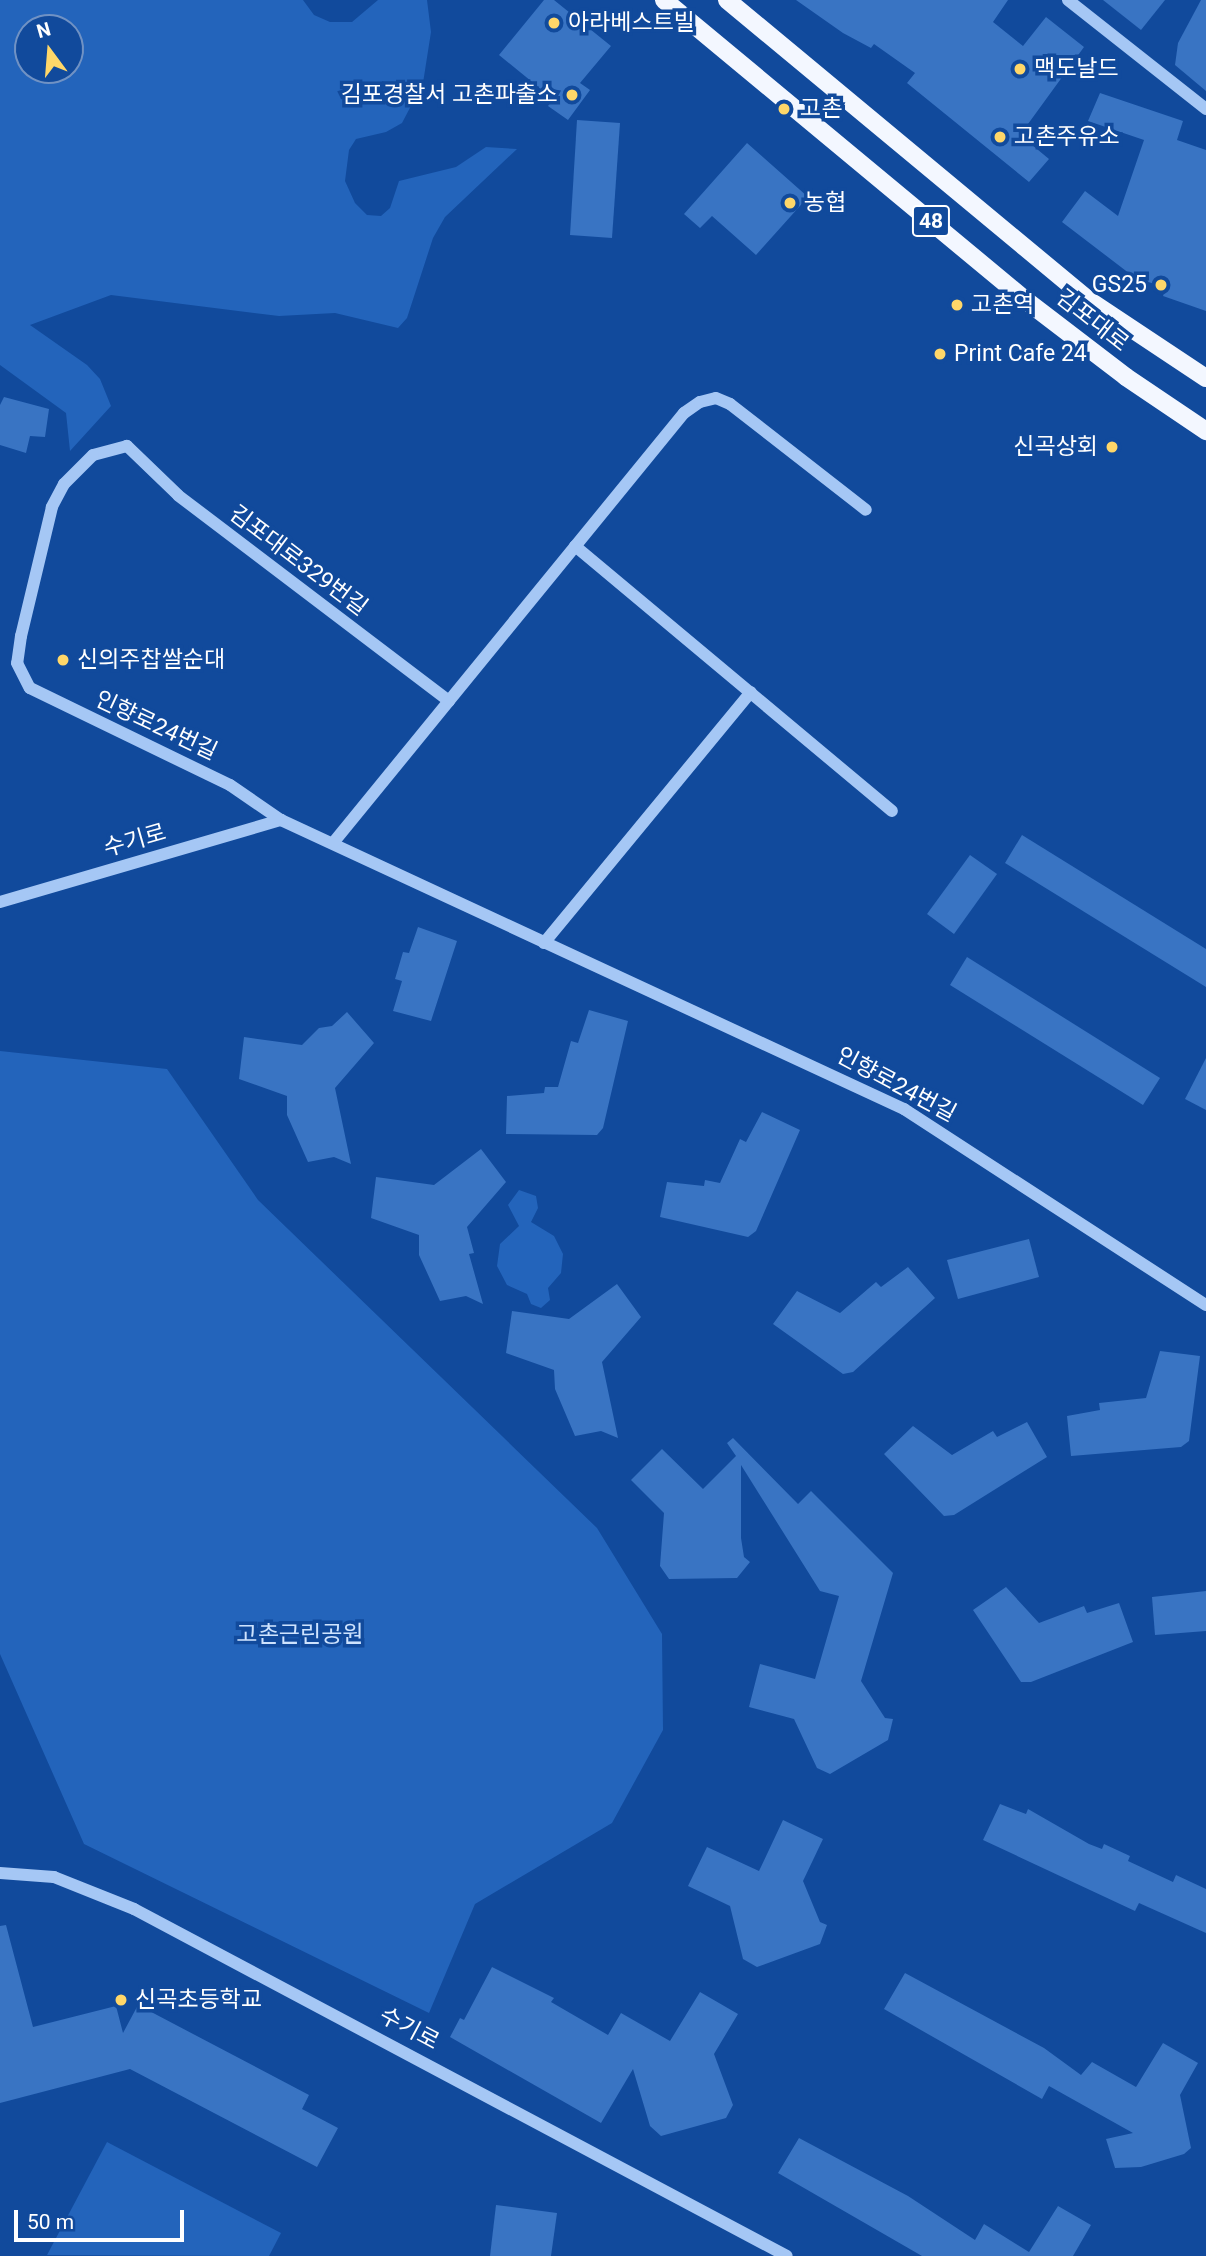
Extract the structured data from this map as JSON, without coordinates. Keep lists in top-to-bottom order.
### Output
{
  "streets": {
    "main road": ["48", "김포대로"],
    "street": ["김포대로329번길", "인향로24번길", "수기로"]
  },
  "crossings": [
    ["김포대로329번길", "인향로24번길"],
    ["인향로24번길", "수기로"]
  ],
  "parks": ["고촌근린공원"],
  "places": [
    "아라베스트빌",
    "맥도날드",
    "김포경찰서 고촌파출소",
    "고촌",
    "고촌주유소",
    "농협",
    "GS25",
    "고촌역",
    "Print Cafe 24",
    "신곡상회",
    "신의주찹쌀순대",
    "신곡초등학교"
  ],
  "scale_bar": "50 m",
  "north": "top"
}
